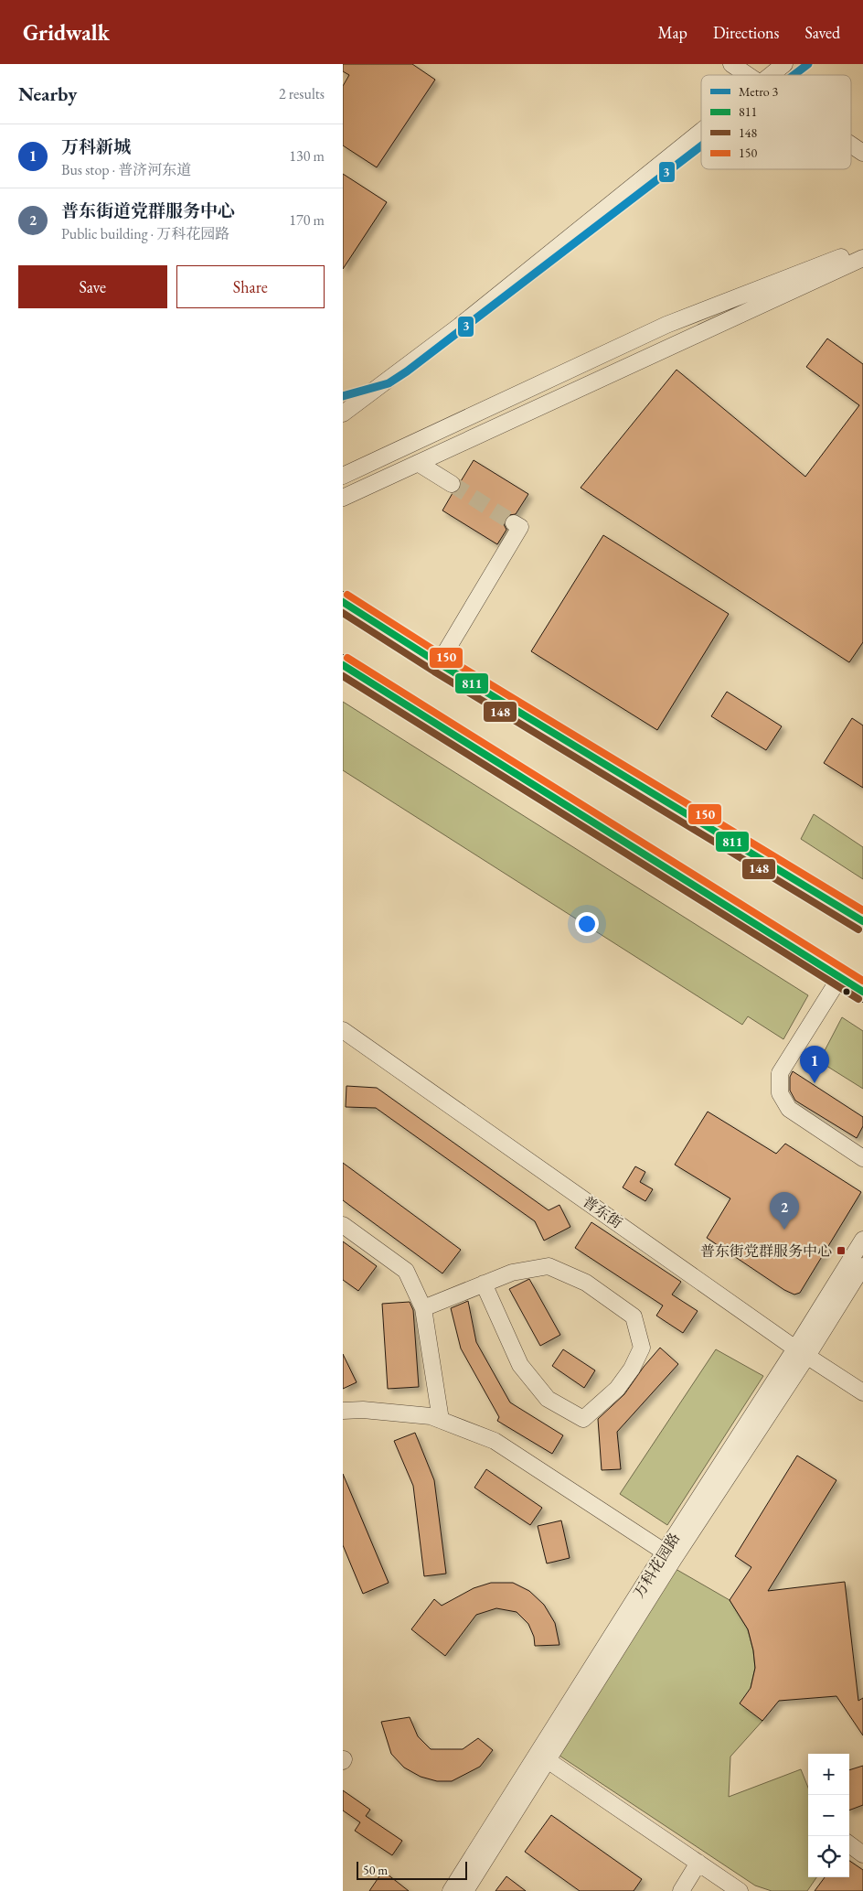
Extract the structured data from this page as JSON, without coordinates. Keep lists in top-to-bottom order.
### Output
{
  "streets": {
    "street": ["普东街", "万科花园路"]
  },
  "crossings": [
    ["普东街", "万科花园路"]
  ],
  "places": {
    "transit": ["普东街党群服务中心"]
  },
  "lines": [
    "metro line 3",
    "transit line 150",
    "transit line 811",
    "transit line 148"
  ],
  "legend": [
    "Metro 3",
    "811",
    "148",
    "150"
  ],
  "scale_bar": "50 m",
  "page": {
    "header": "Gridwalk",
    "nav": ["Map", "Directions", "Saved"],
    "heading": ["Nearby", "2 results"],
    "list": [
      {
        "mark": "1",
        "name": "万科新城",
        "note": "Bus stop · 普济河东道",
        "value": "130 m"
      },
      {
        "mark": "2",
        "name": "普东街道党群服务中心",
        "note": "Public building · 万科花园路",
        "value": "170 m"
      }
    ],
    "buttons": ["Save", "Share"],
    "pins": ["1", "2"],
    "map_buttons": ["+", "−"],
    "scale": "50 m"
  }
}
